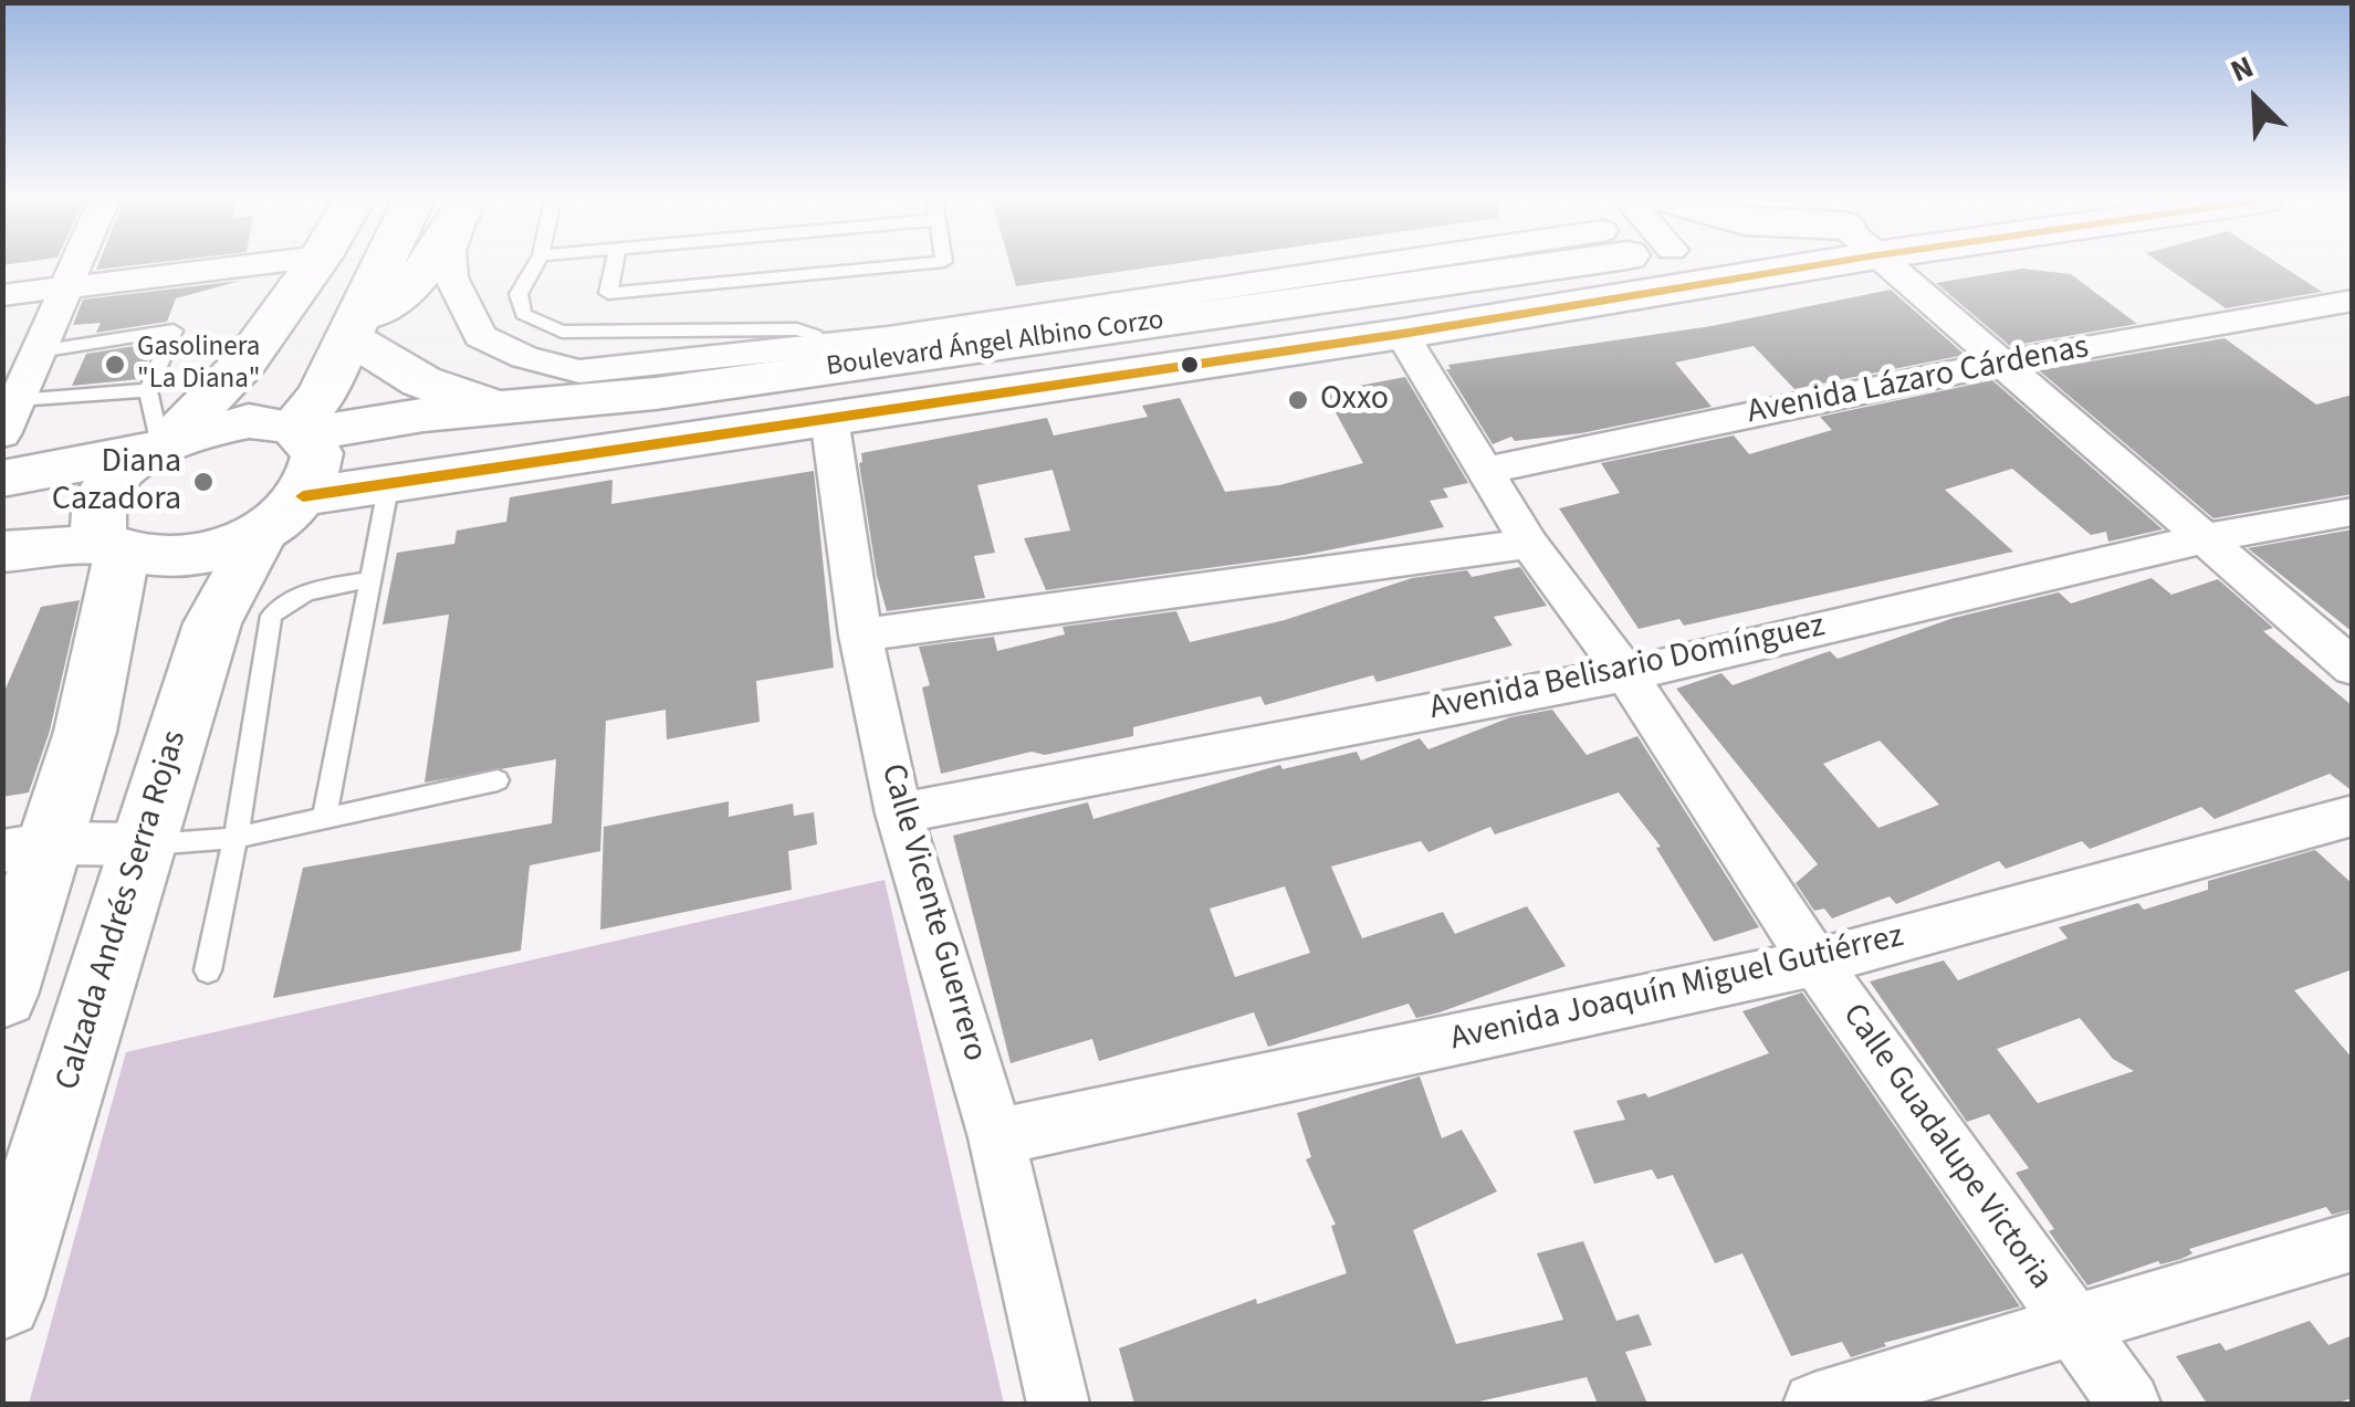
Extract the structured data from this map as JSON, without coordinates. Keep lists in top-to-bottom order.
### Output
{
  "streets": {
    "main road": ["Boulevard Ángel Albino Corzo", "Calzada Andrés Serra Rojas"],
    "street": [
      "Avenida Lázaro Cárdenas",
      "Avenida Belisario Domínguez",
      "Calle Vicente Guerrero",
      "Avenida Joaquín Miguel Gutiérrez",
      "Calle Guadalupe Victoria"
    ]
  },
  "crossings": [
    ["Boulevard Ángel Albino Corzo", "Calzada Andrés Serra Rojas"],
    ["Boulevard Ángel Albino Corzo", "Calle Vicente Guerrero"],
    ["Boulevard Ángel Albino Corzo", "Calle Guadalupe Victoria"],
    ["Avenida Lázaro Cárdenas", "Calle Guadalupe Victoria"],
    ["Avenida Belisario Domínguez", "Calle Vicente Guerrero"],
    ["Avenida Belisario Domínguez", "Calle Guadalupe Victoria"],
    ["Calle Vicente Guerrero", "Avenida Joaquín Miguel Gutiérrez"],
    ["Avenida Joaquín Miguel Gutiérrez", "Calle Guadalupe Victoria"]
  ],
  "places": ["Gasolinera \"La Diana\"", "Oxxo", "Diana Cazadora"],
  "north": "top left"
}
